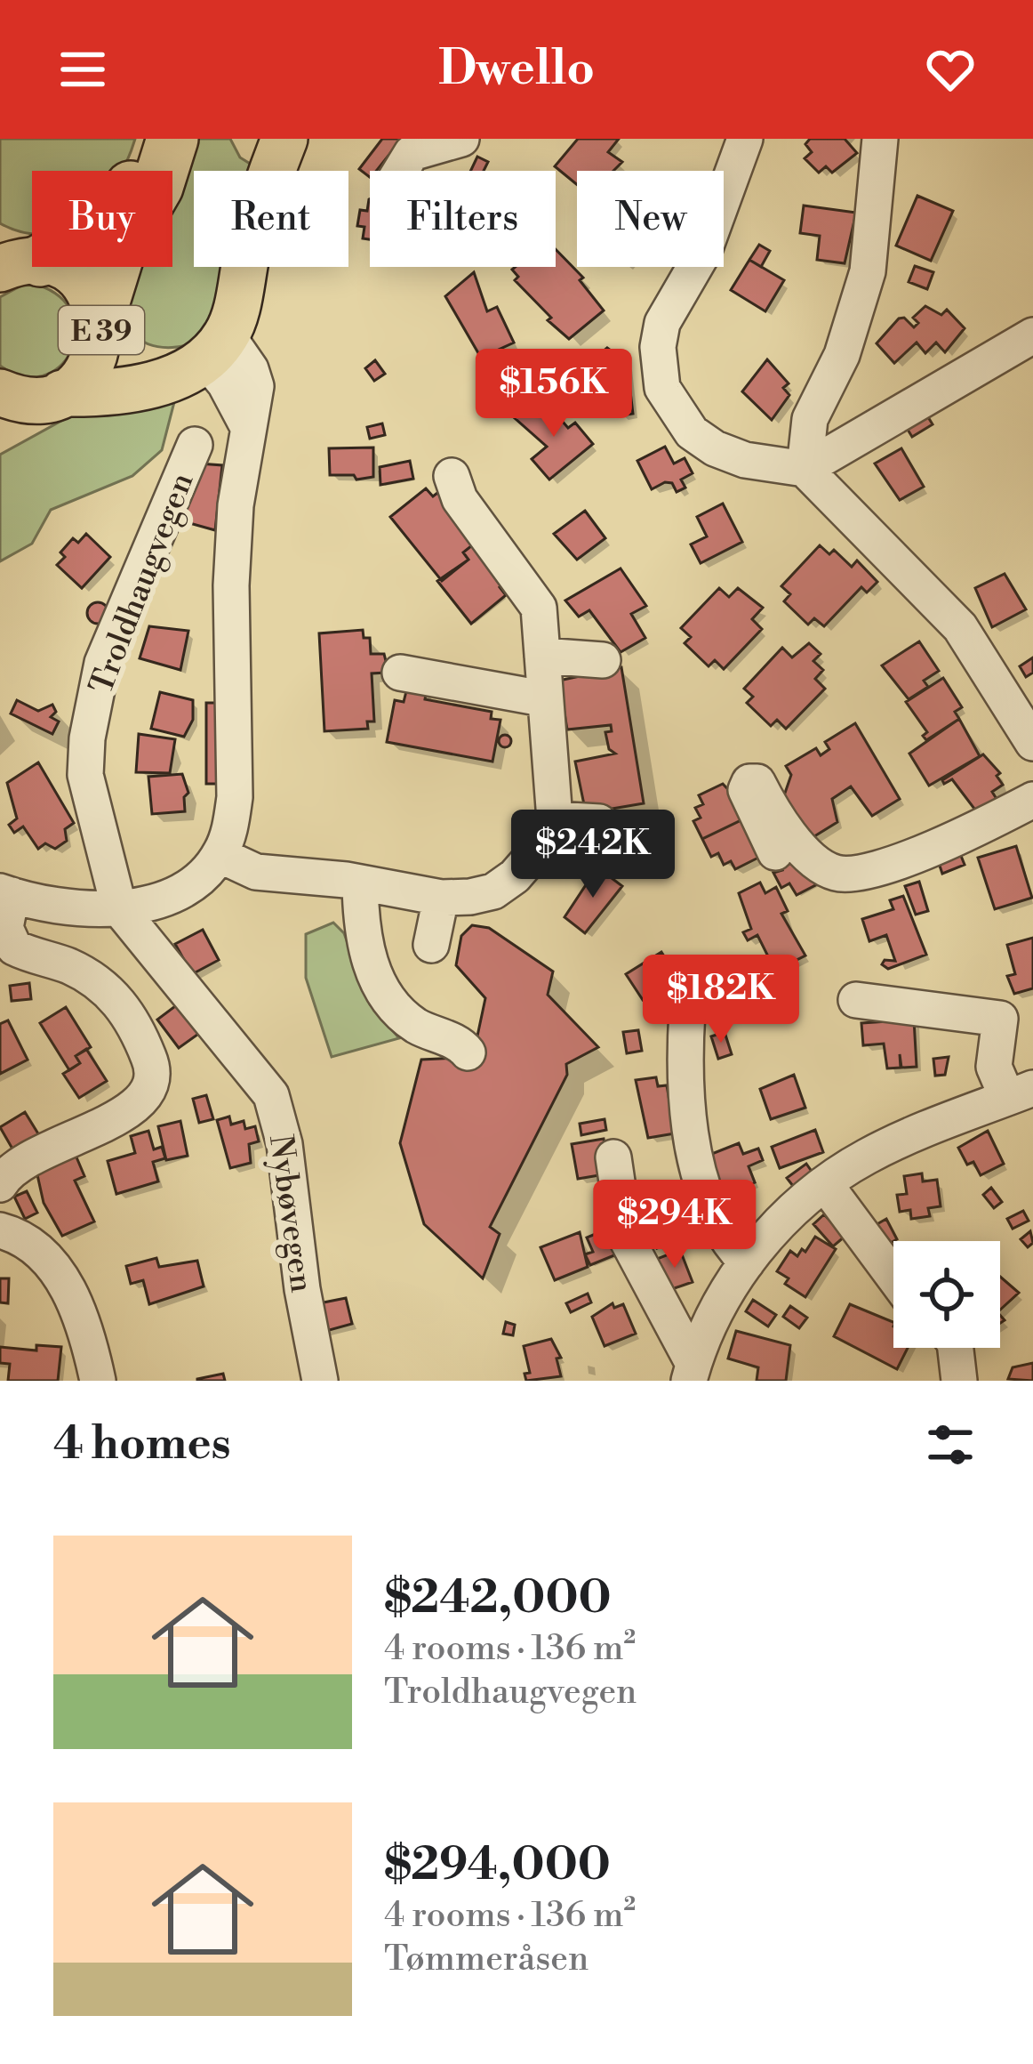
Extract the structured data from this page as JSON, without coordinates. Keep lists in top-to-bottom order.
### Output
{
  "streets": {
    "highway": ["E 39"],
    "street": ["Troldhaugvegen", "Nybøvegen"]
  },
  "crossings": [
    ["Troldhaugvegen", "Nybøvegen"]
  ],
  "page": {
    "header": "Dwello",
    "chip": [
      "Buy",
      "Rent",
      "Filters",
      "New"
    ],
    "price": [
      "$156K",
      "$242K",
      "$182K",
      "$294K"
    ],
    "heading": "4 homes",
    "list": [
      {
        "name": "$242,000",
        "note": "4 rooms · 136 m² · Troldhaugvegen"
      },
      {
        "name": "$294,000",
        "note": "4 rooms · 136 m² · Tømmeråsen"
      }
    ]
  }
}
